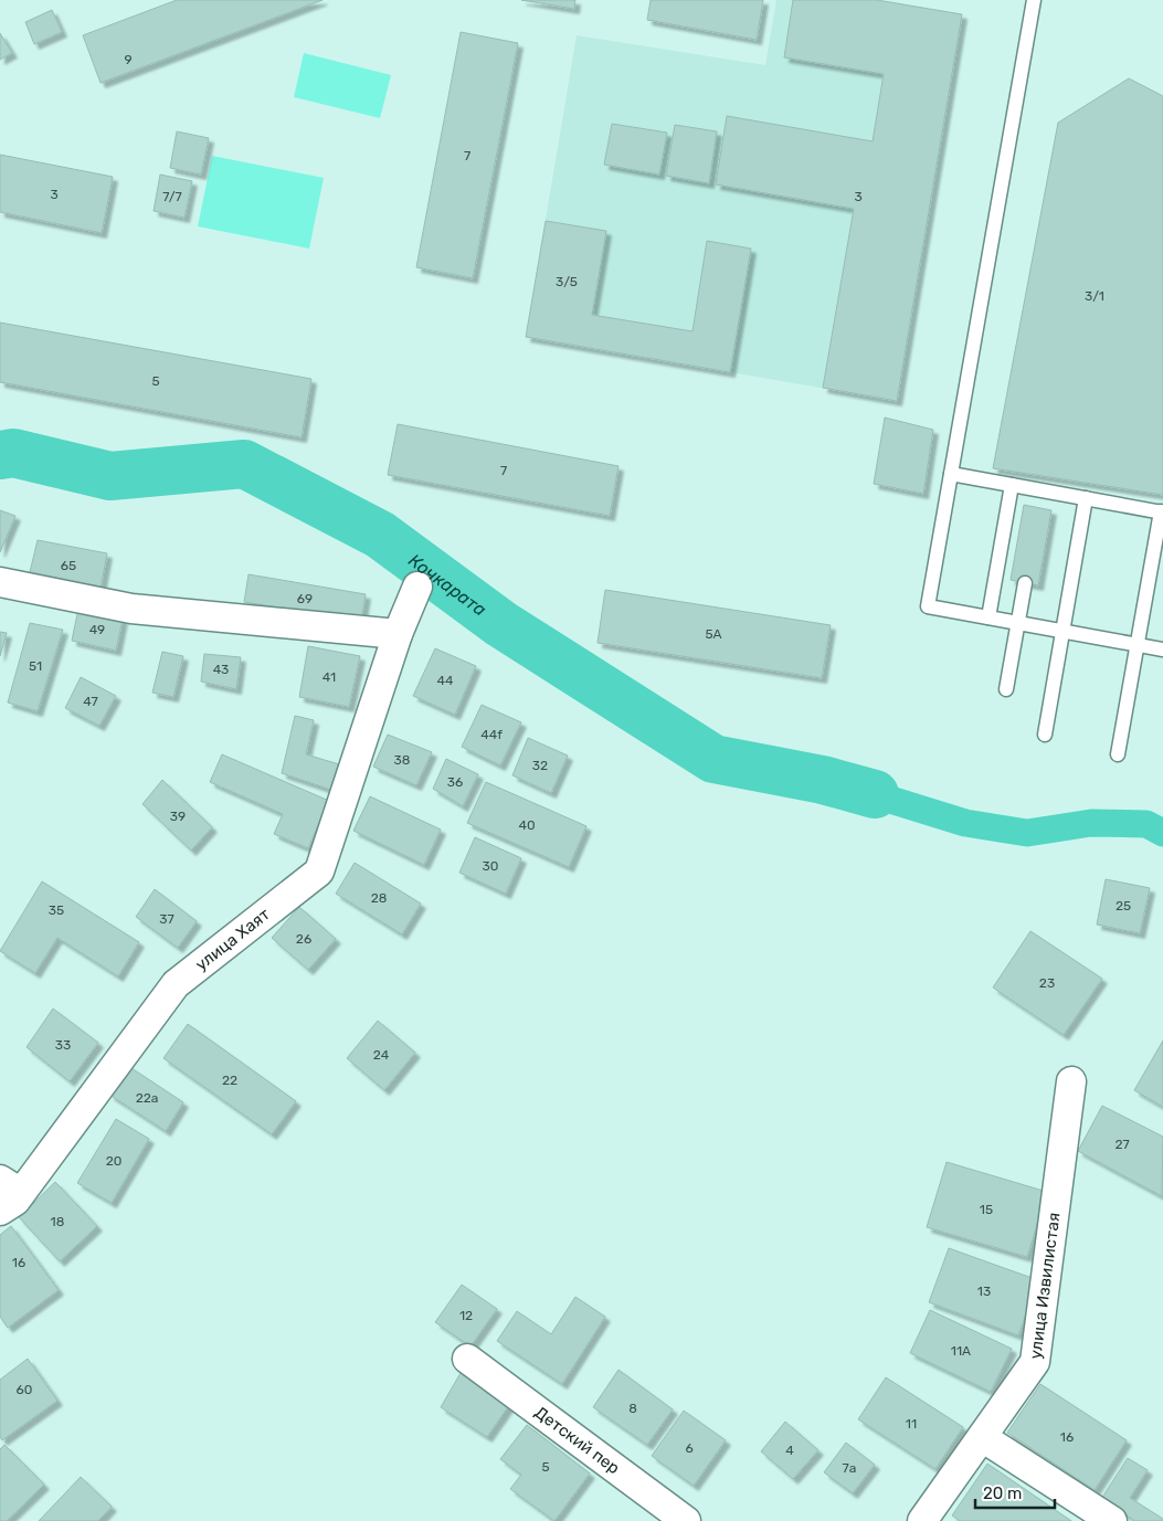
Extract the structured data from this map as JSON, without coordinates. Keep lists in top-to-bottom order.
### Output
{
  "streets": {
    "street": ["улица Хаят", "улица Извилистая", "Детский пер"]
  },
  "water": ["Кочкарата"],
  "house_numbers": [
    "9",
    "7",
    "3",
    "7/7",
    "3",
    "3/5",
    "3/1",
    "5",
    "7",
    "65",
    "69",
    "49",
    "5А",
    "51",
    "43",
    "41",
    "44",
    "47",
    "44f",
    "38",
    "32",
    "36",
    "39",
    "40",
    "30",
    "28",
    "25",
    "35",
    "37",
    "26",
    "23",
    "33",
    "24",
    "22",
    "22а",
    "27",
    "20",
    "15",
    "18",
    "16",
    "13",
    "12",
    "11А",
    "60",
    "8",
    "11",
    "16",
    "6",
    "4",
    "5",
    "7а"
  ],
  "scale_bar": "20 m"
}
